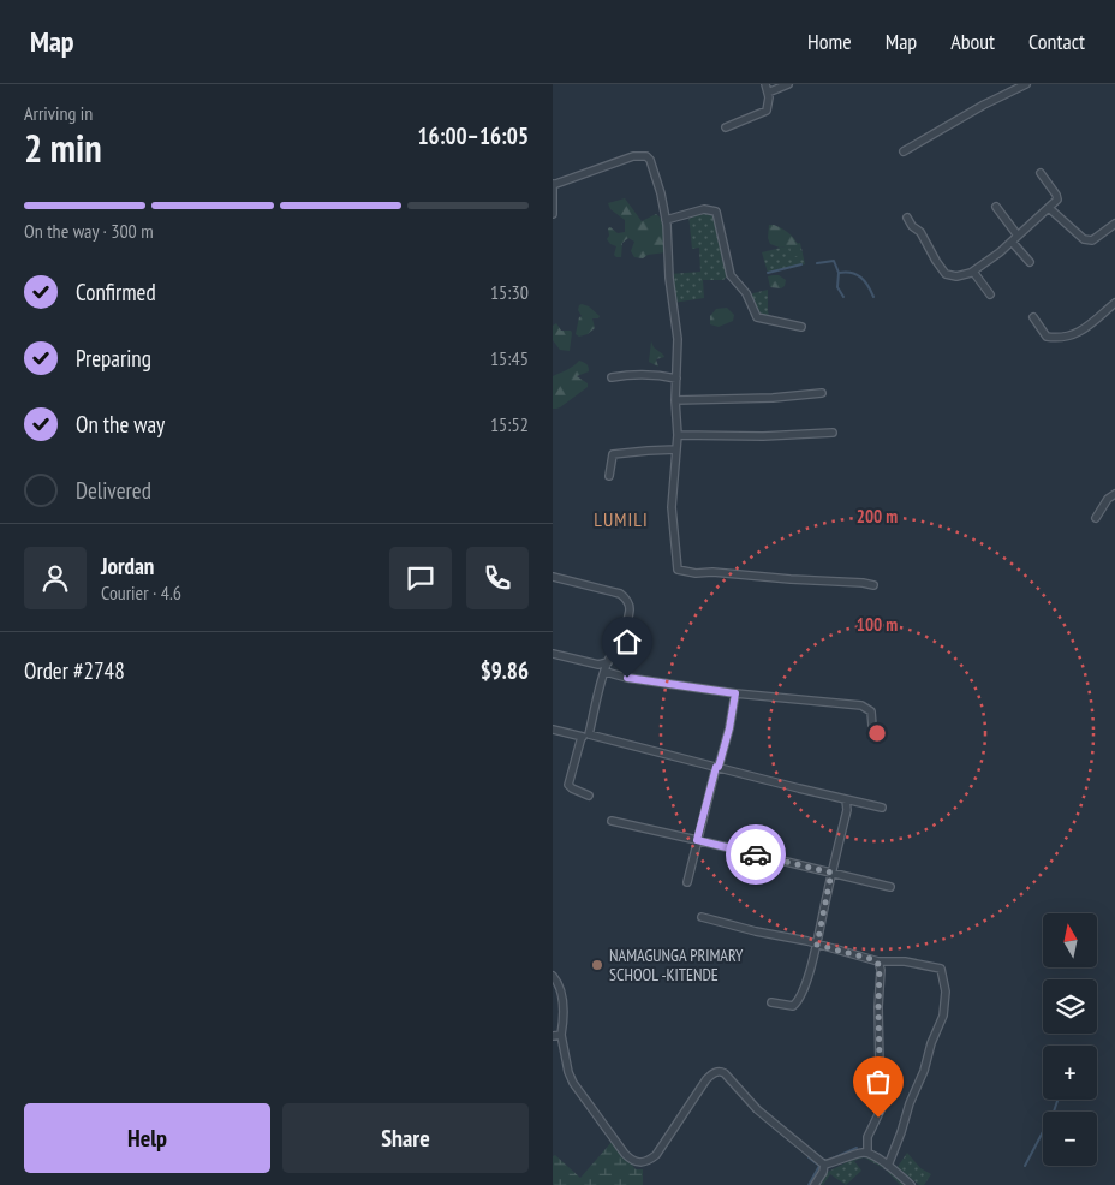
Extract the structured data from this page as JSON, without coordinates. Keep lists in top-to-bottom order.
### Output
{
  "districts": ["LUMILI"],
  "places": ["NAMAGUNGA PRIMARY SCHOOL -KITENDE"],
  "north": "top",
  "page": {
    "header": "Map",
    "nav": [
      "Home",
      "Map",
      "About",
      "Contact"
    ],
    "heading": ["2 min", "Arriving in", "16:00–16:05"],
    "panel": [
      "Jordan",
      "Courier · 4.6",
      "Order #2748",
      "$9.86"
    ],
    "bar": "On the way · 300 m",
    "list": [
      ["Confirmed", "15:30"],
      ["Preparing", "15:45"],
      ["On the way", "15:52"],
      "Delivered"
    ],
    "map_buttons": ["+", "−"],
    "buttons": ["Help", "Share"]
  },
  "rings": ["200 m", "100 m"]
}
